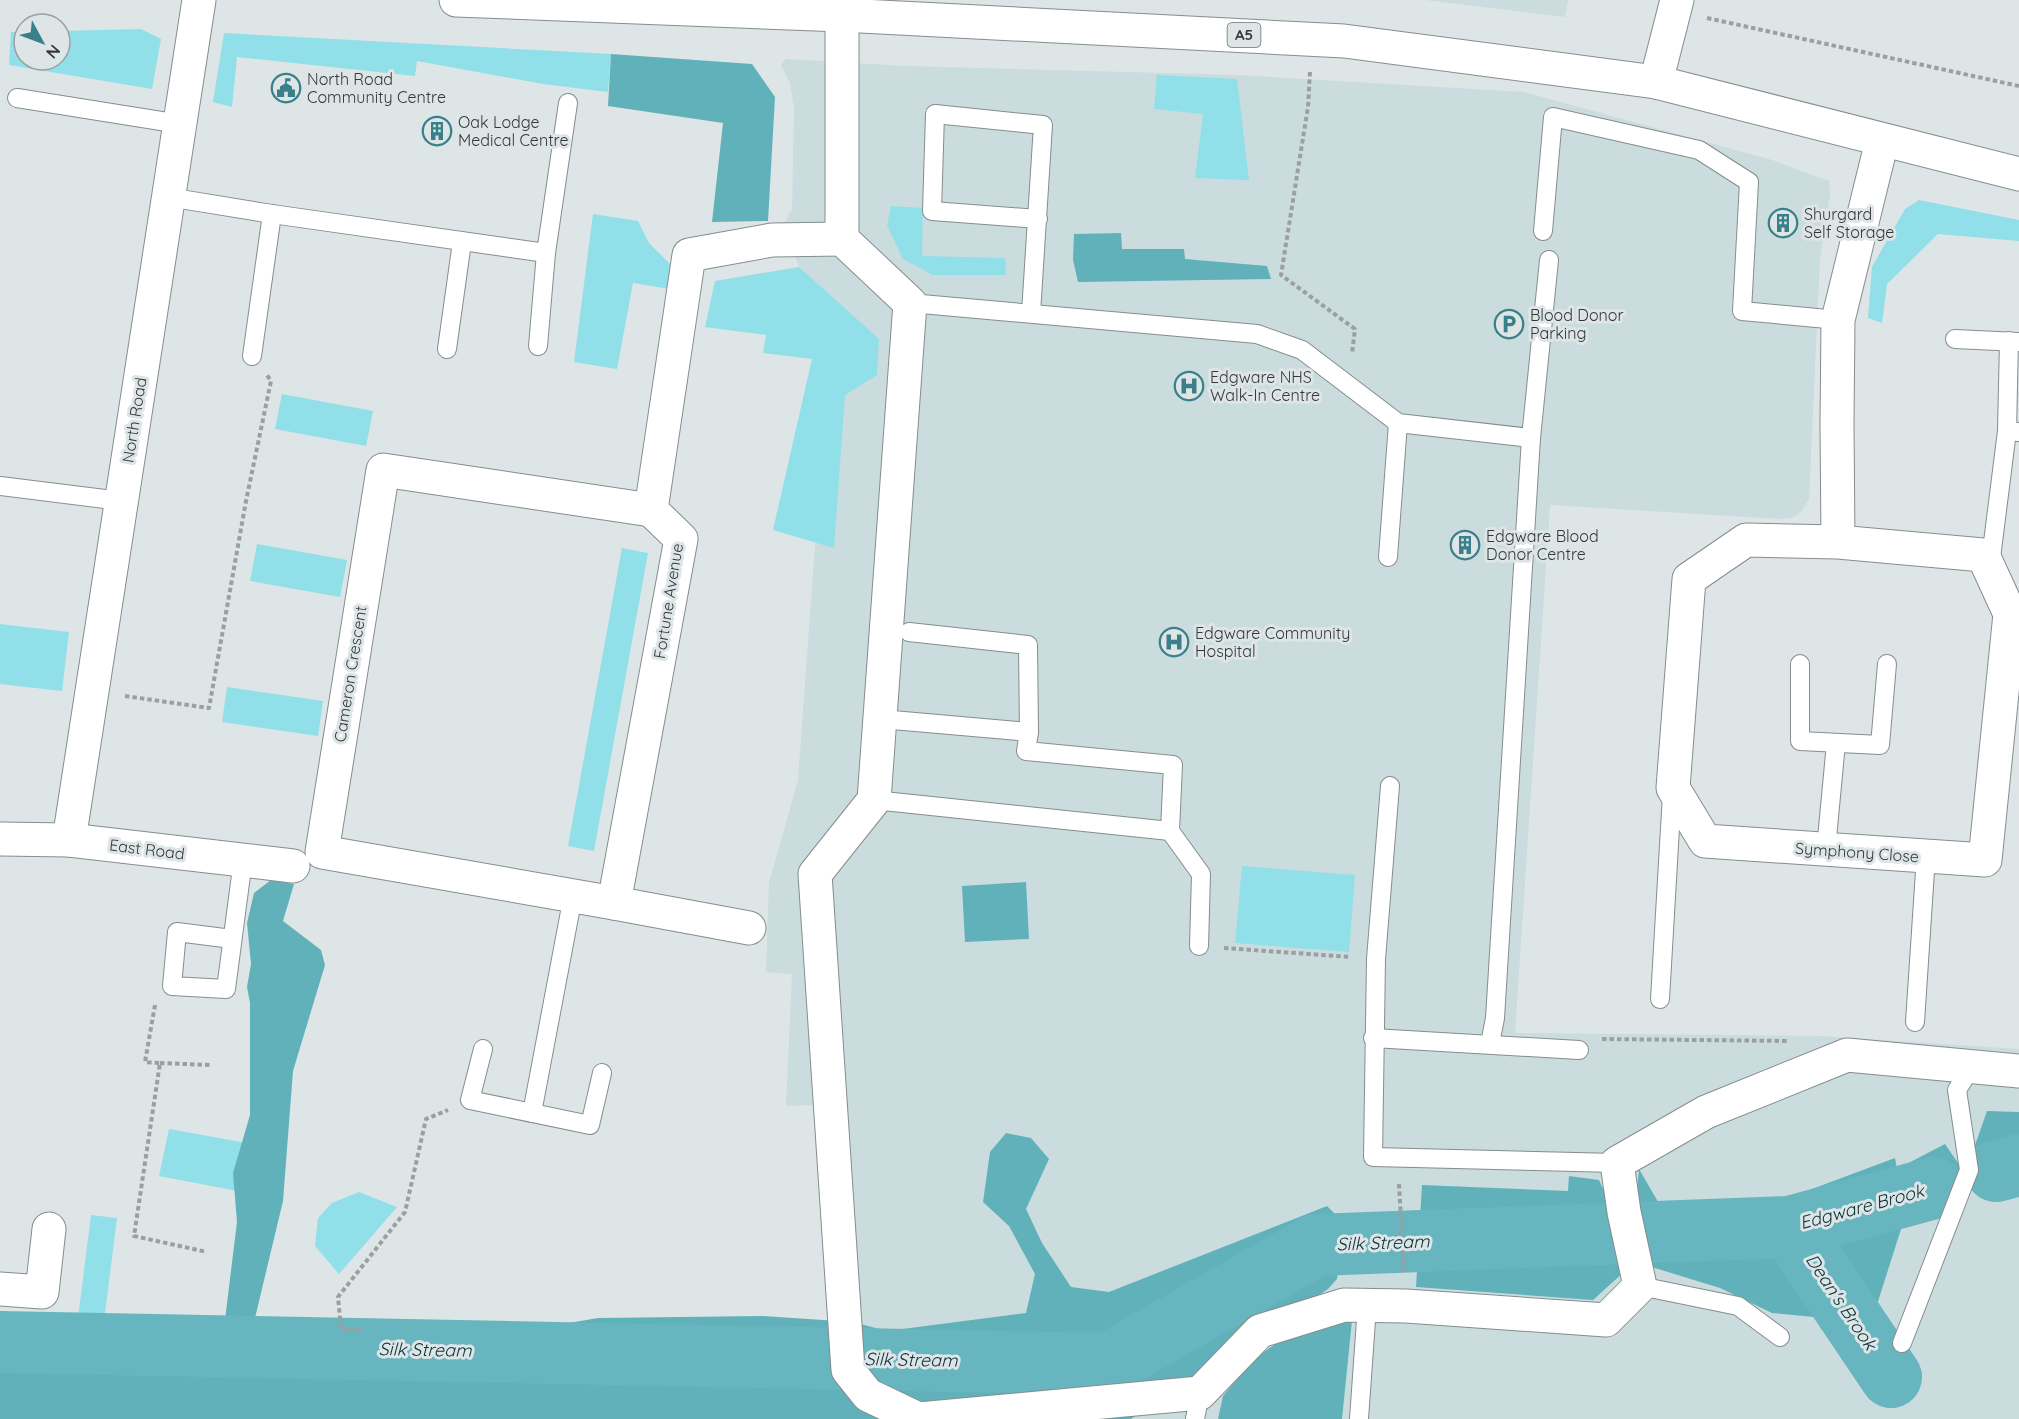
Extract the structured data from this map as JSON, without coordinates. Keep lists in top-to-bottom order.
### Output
{
  "streets": {
    "street": [
      "A5",
      "North Road",
      "Fortune Avenue",
      "Cameron Crescent",
      "East Road",
      "Symphony Close"
    ]
  },
  "crossings": [
    ["North Road", "East Road"],
    ["Fortune Avenue", "Cameron Crescent"]
  ],
  "water": ["Edgware Brook", "Silk Stream", "Dean's Brook"],
  "places": {
    "public building": ["North Road Community Centre"],
    "building": ["Oak Lodge Medical Centre", "Shurgard Self Storage", "Edgware Blood Donor Centre"],
    "parking": ["Blood Donor Parking"],
    "hospital": ["Edgware NHS Walk-In Centre", "Edgware Community Hospital"]
  },
  "north": "bottom right"
}
